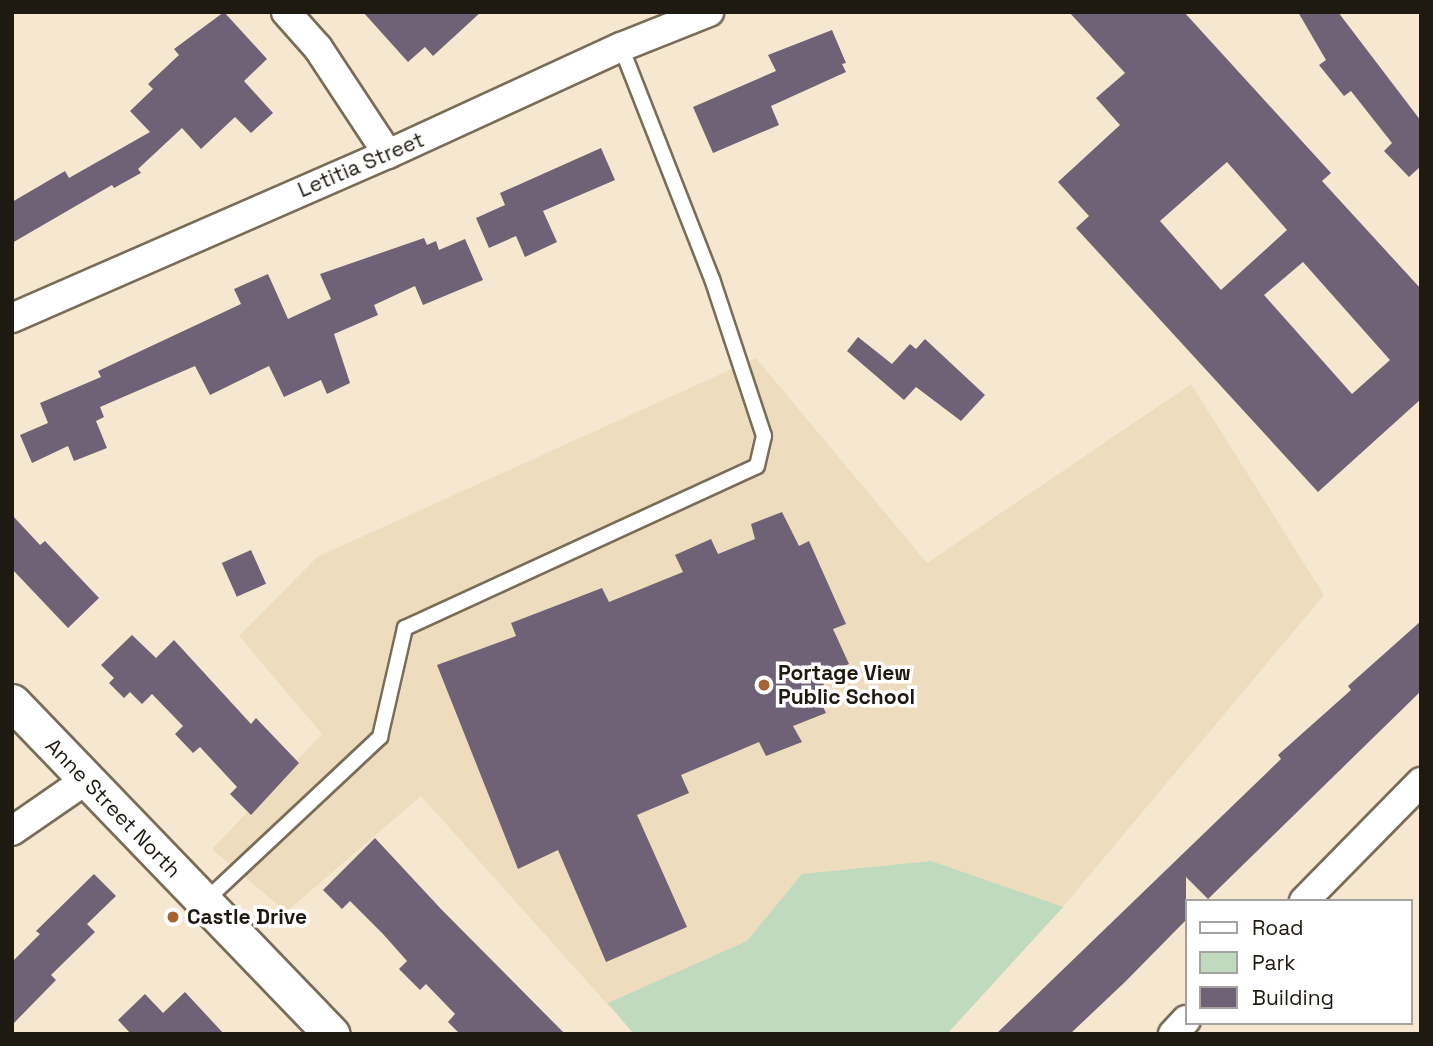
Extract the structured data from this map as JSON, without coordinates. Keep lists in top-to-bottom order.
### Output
{
  "streets": {
    "street": ["Letitia Street", "Anne Street North"]
  },
  "places": ["Portage View Public School", "Castle Drive"],
  "legend": ["Road", "Park", "Building"]
}
